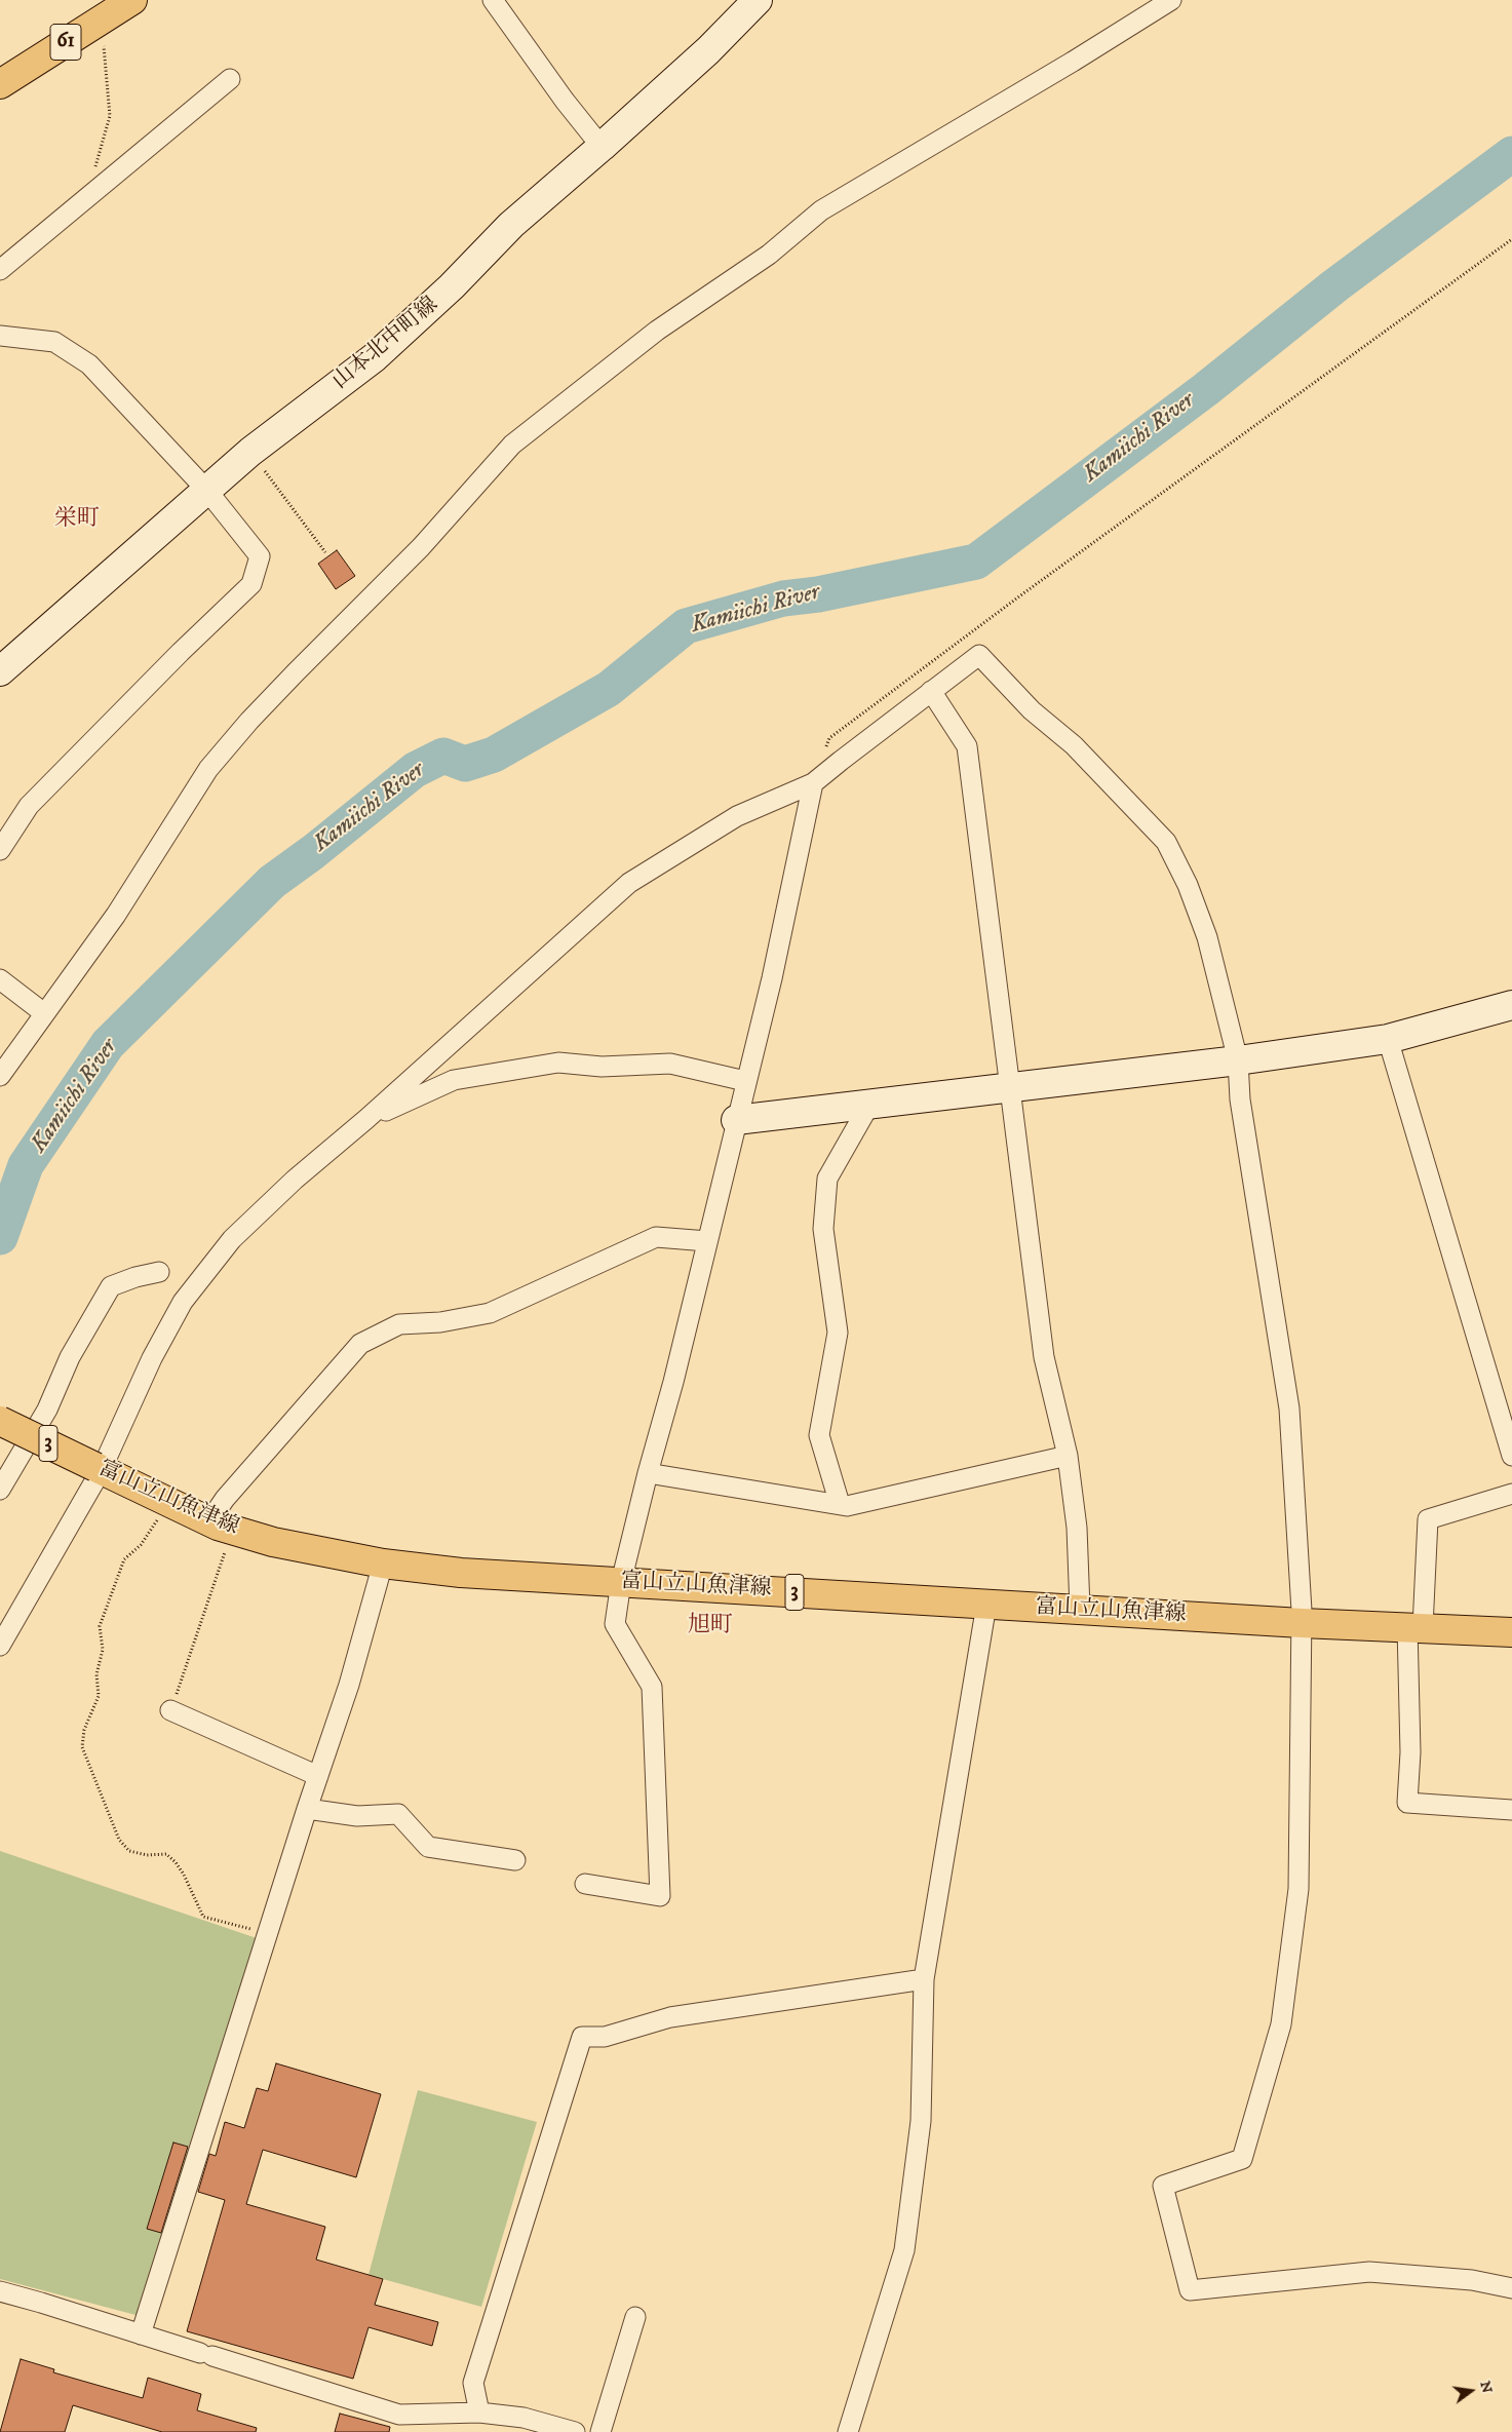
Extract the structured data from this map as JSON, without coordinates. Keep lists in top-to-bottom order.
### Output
{
  "streets": {
    "main road": [
      "61",
      "山本北中町線",
      "3",
      "富山立山魚津線"
    ]
  },
  "districts": ["栄町", "旭町"],
  "water": ["Kamiichi River"],
  "north": "right"
}
